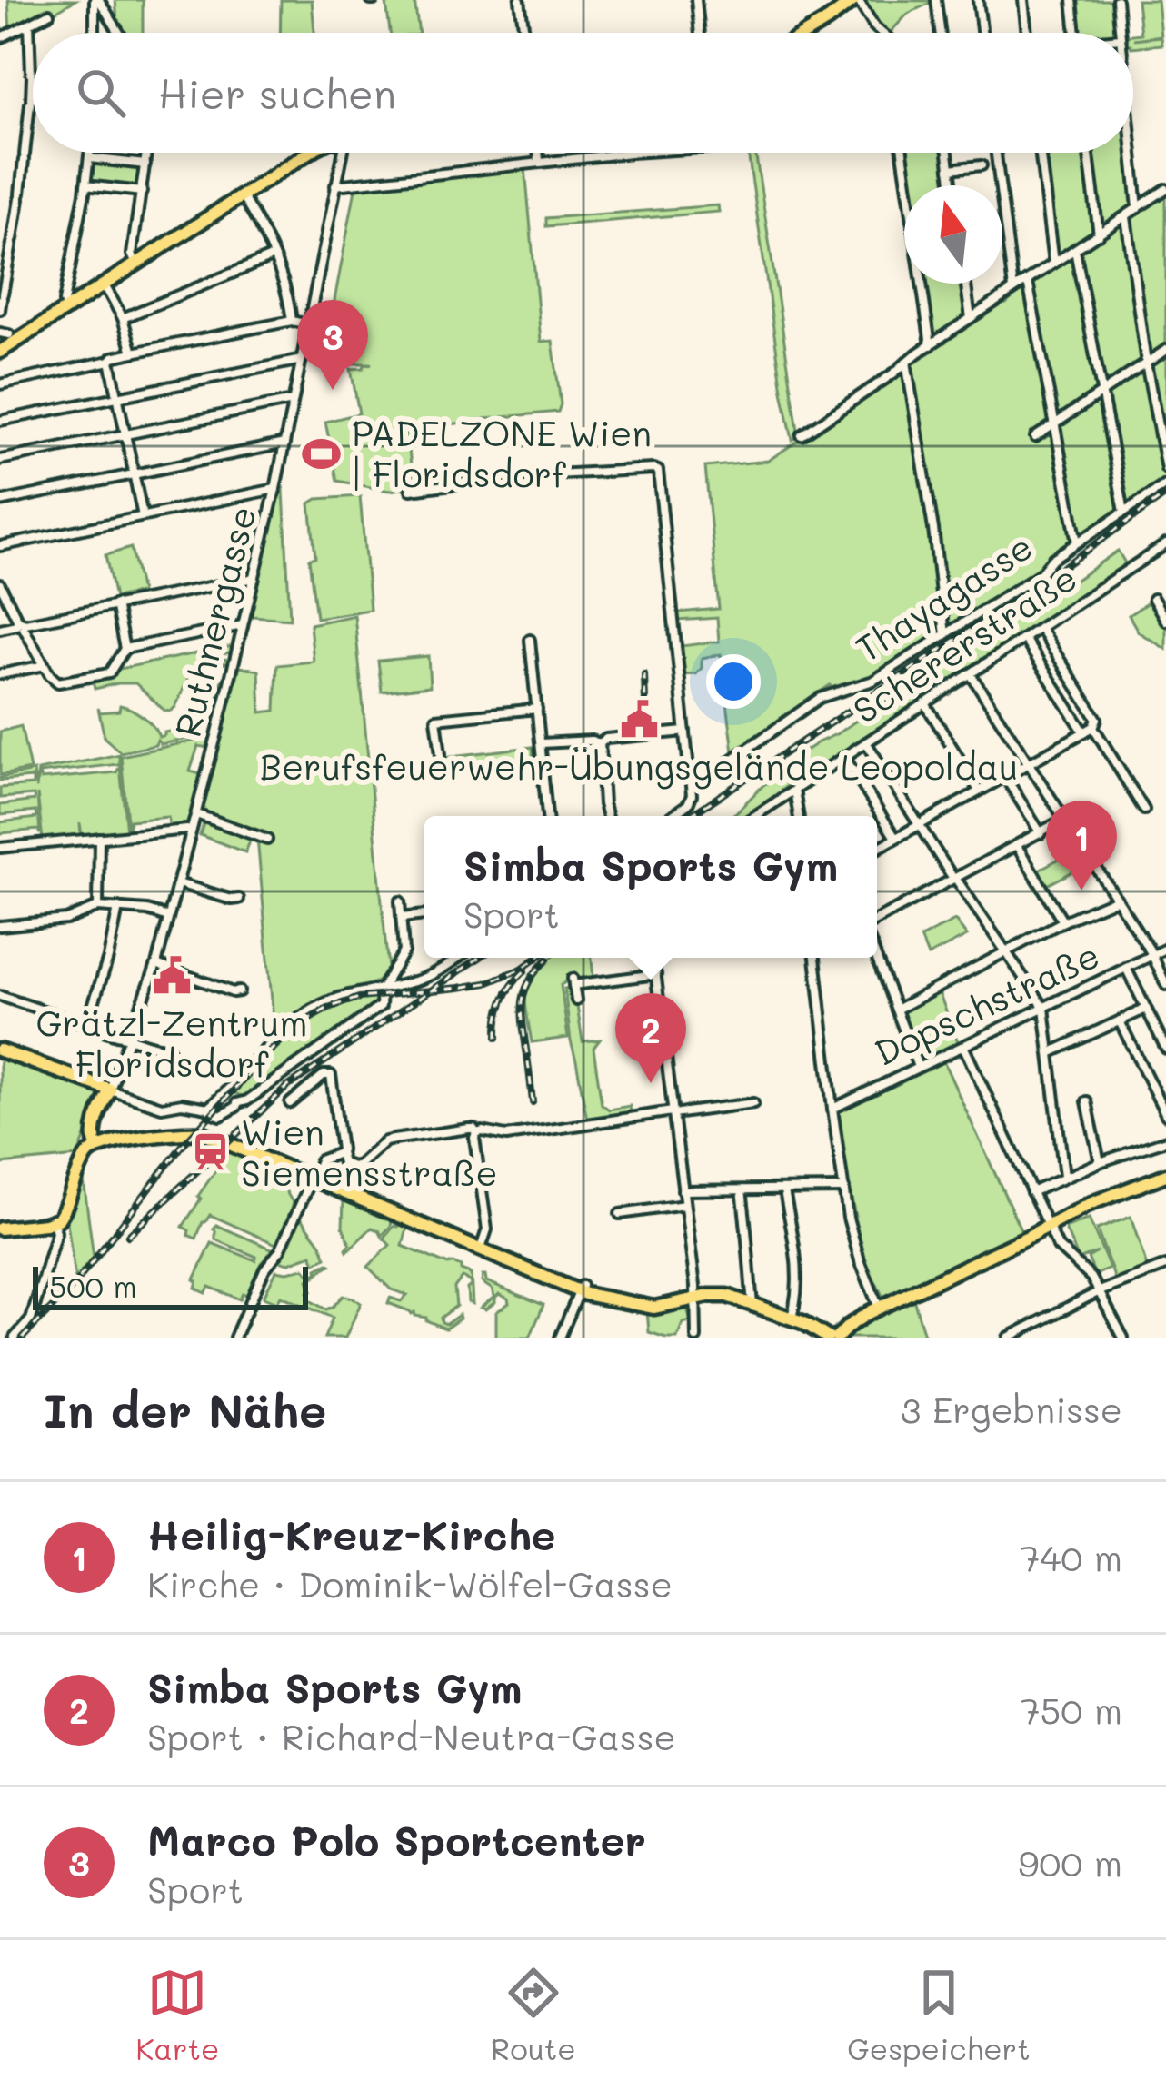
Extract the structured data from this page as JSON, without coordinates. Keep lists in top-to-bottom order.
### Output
{
  "streets": {
    "street": [
      "Thayagasse",
      "Ruthnergasse",
      "Schererstraße",
      "Dopschstraße"
    ]
  },
  "places": {
    "sports": ["PADELZONE Wien | Floridsdorf"],
    "public building": ["Berufsfeuerwehr-Übungsgelände Leopoldau", "Grätzl-Zentrum Floridsdorf"],
    "station": ["Wien Siemensstraße"]
  },
  "scale_bar": "500 m",
  "north": "top",
  "page": {
    "search": "Hier suchen",
    "pins": ["3", "1", "2"],
    "popup": ["Simba Sports Gym", "Sport"],
    "scale": "500 m",
    "heading": ["In der Nähe", "3 Ergebnisse"],
    "list": [
      {
        "mark": "1",
        "name": "Heilig-Kreuz-Kirche",
        "note": "Kirche · Dominik-Wölfel-Gasse",
        "value": "740 m"
      },
      {
        "mark": "2",
        "name": "Simba Sports Gym",
        "note": "Sport · Richard-Neutra-Gasse",
        "value": "750 m"
      },
      {
        "mark": "3",
        "name": "Marco Polo Sportcenter",
        "note": "Sport",
        "value": "900 m"
      }
    ],
    "nav": ["Karte", "Route", "Gespeichert"]
  }
}
